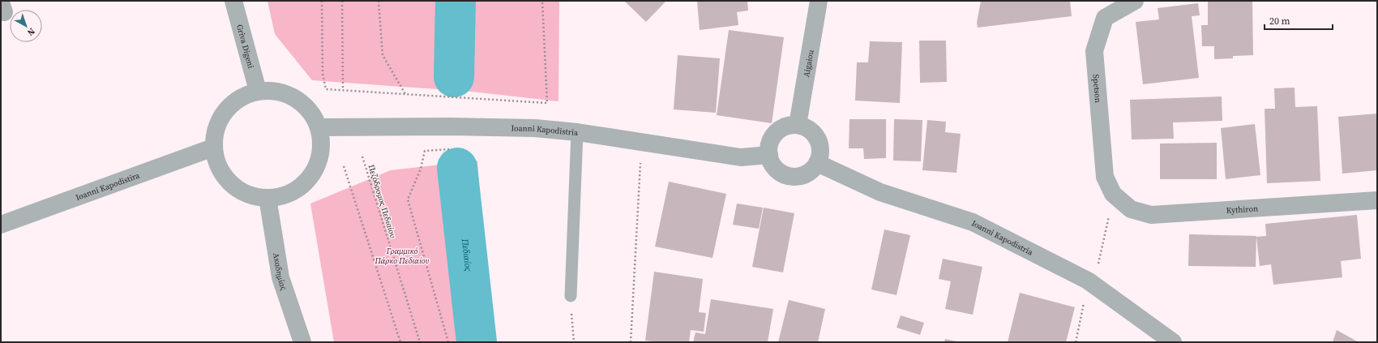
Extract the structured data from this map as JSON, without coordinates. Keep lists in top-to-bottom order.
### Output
{
  "streets": {
    "street": [
      "Griva Digeni",
      "Aigaiou",
      "Spetson",
      "Ioanni Kapodistria",
      "Ioanni Kapodistira",
      "Kythiron",
      "Ακαδημίας"
    ],
    "path": ["Πεζόδρομος Πεδιαίου"]
  },
  "crossings": [
    ["Griva Digeni", "Ioanni Kapodistria"],
    ["Griva Digeni", "Ioanni Kapodistira"],
    ["Griva Digeni", "Ακαδημίας"],
    ["Aigaiou", "Ioanni Kapodistria"],
    ["Spetson", "Kythiron"],
    ["Ioanni Kapodistria", "Ioanni Kapodistira"],
    ["Ioanni Kapodistria", "Ακαδημίας"],
    ["Ioanni Kapodistira", "Ακαδημίας"]
  ],
  "water": ["Πεδιαίος"],
  "parks": ["Γραμμικό Πάρκο Πεδιαίου"],
  "scale_bar": "20 m",
  "north": "bottom right"
}
